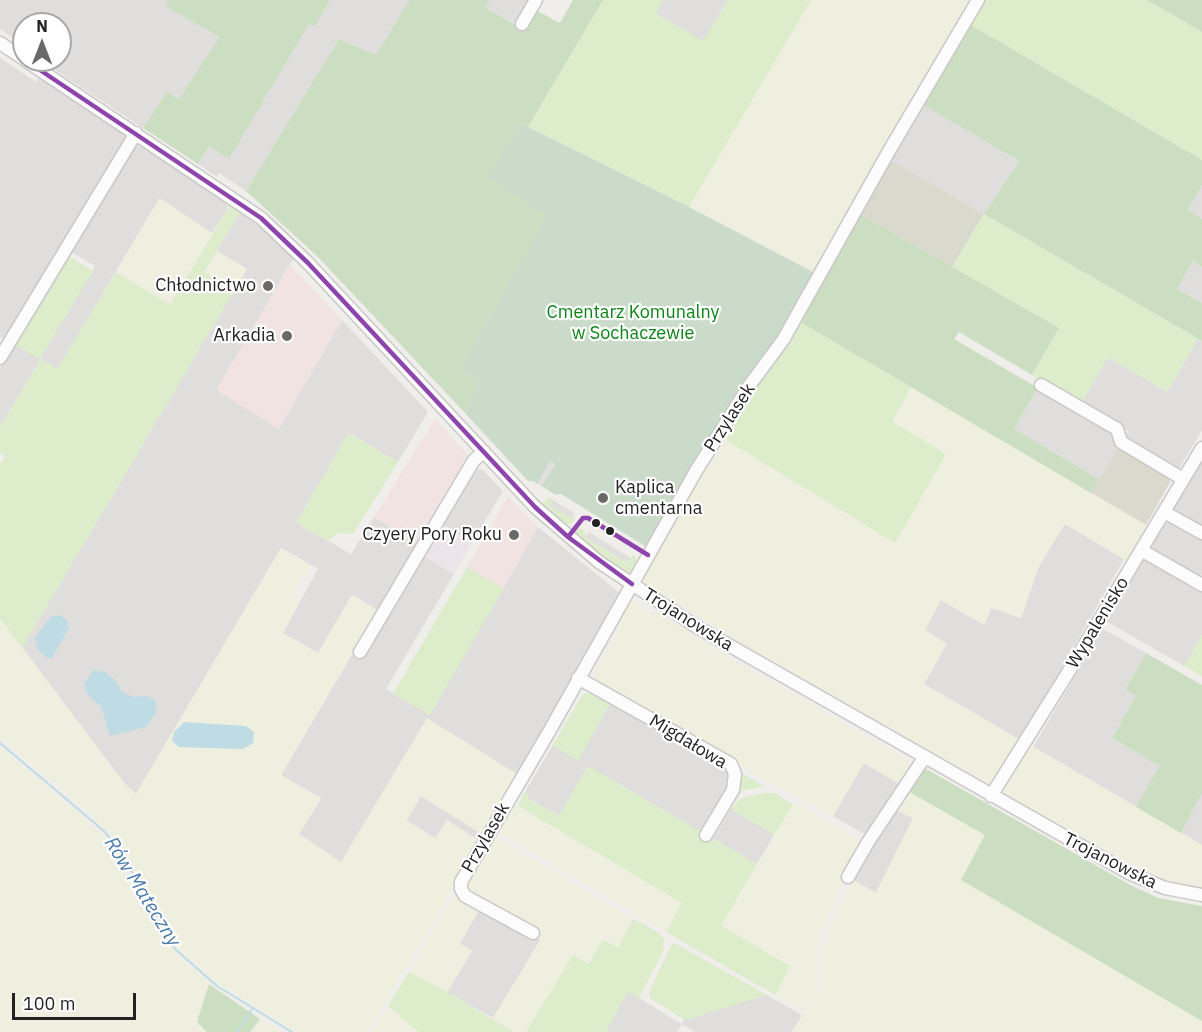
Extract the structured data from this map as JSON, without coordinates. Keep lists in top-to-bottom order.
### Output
{
  "streets": {
    "street": [
      "Przylasek",
      "Trojanowska",
      "Wypalenisko",
      "Migdałowa"
    ]
  },
  "crossings": [
    ["Przylasek", "Trojanowska"],
    ["Przylasek", "Migdałowa"],
    ["Trojanowska", "Wypalenisko"]
  ],
  "water": ["Rów Mateczny"],
  "parks": ["Cmentarz Komunalny w Sochaczewie"],
  "places": [
    "Chłodnictwo",
    "Arkadia",
    "Kaplica cmentarna",
    "Czyery Pory Roku"
  ],
  "scale_bar": "100 m",
  "north": "top"
}
